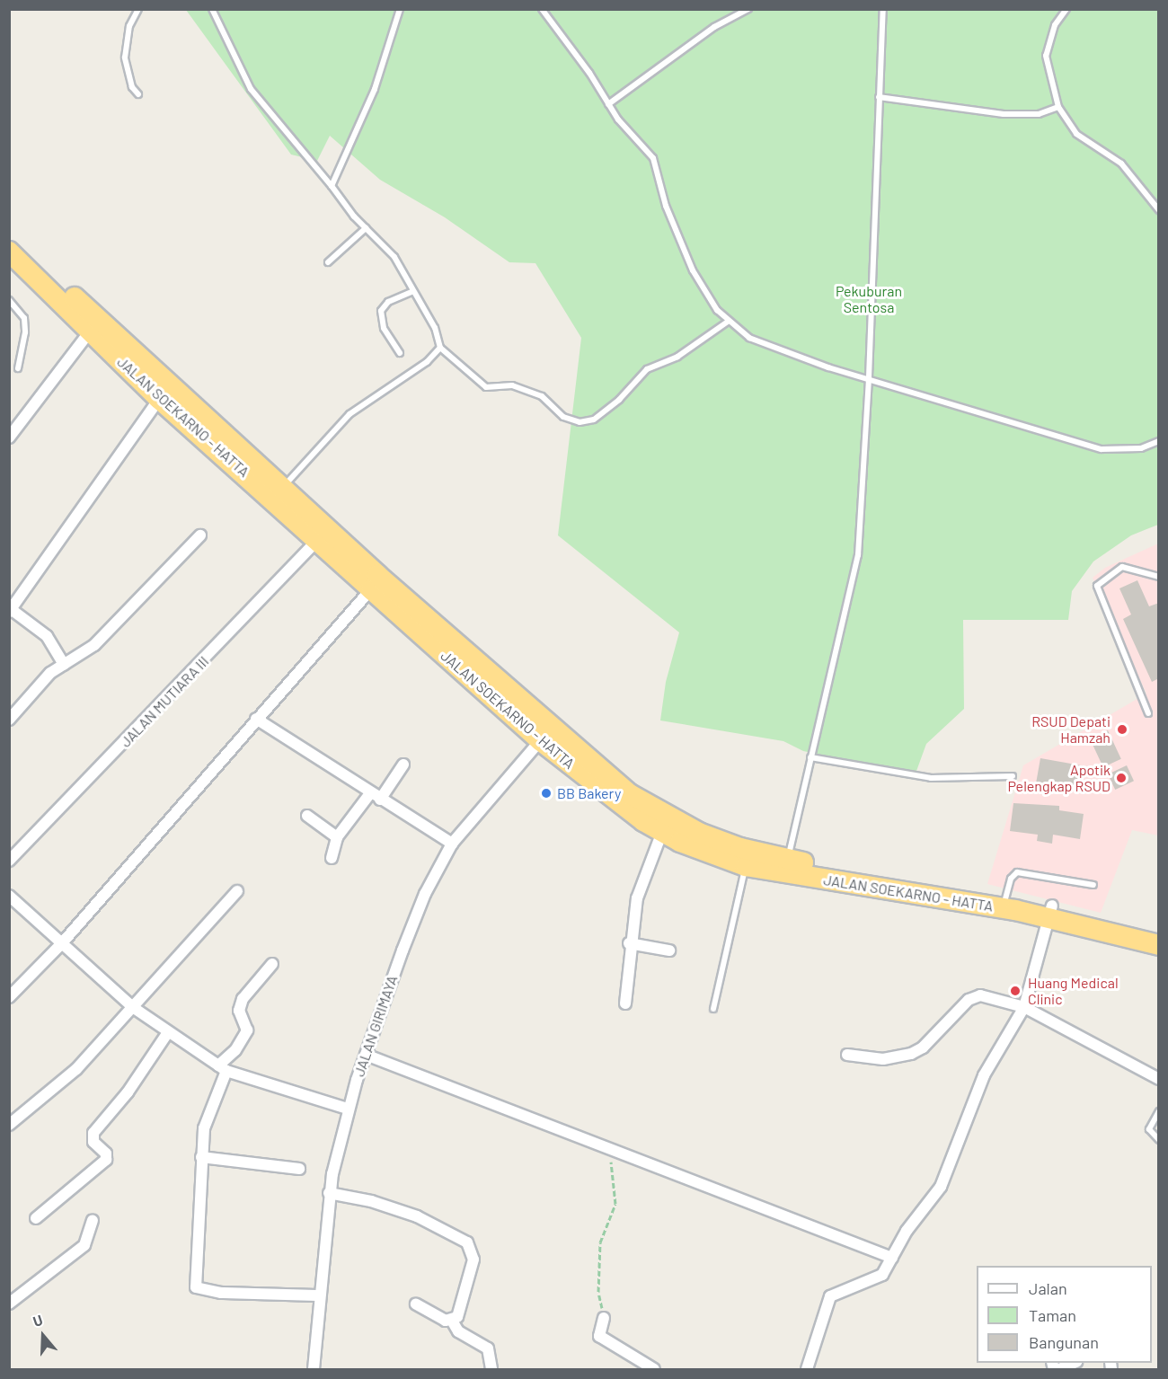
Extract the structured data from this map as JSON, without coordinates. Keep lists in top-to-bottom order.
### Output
{
  "streets": {
    "highway": ["JALAN SOEKARNO - HATTA"],
    "street": ["JALAN MUTIARA III", "JALAN GIRIMAYA"]
  },
  "crossings": [
    ["JALAN SOEKARNO - HATTA", "JALAN MUTIARA III"],
    ["JALAN SOEKARNO - HATTA", "JALAN GIRIMAYA"]
  ],
  "parks": ["Pekuburan Sentosa"],
  "places": [
    "RSUD Depati Hamzah",
    "Apotik Pelengkap RSUD",
    "BB Bakery",
    "Huang Medical Clinic"
  ],
  "legend": ["Jalan", "Taman", "Bangunan"],
  "north": "top"
}
